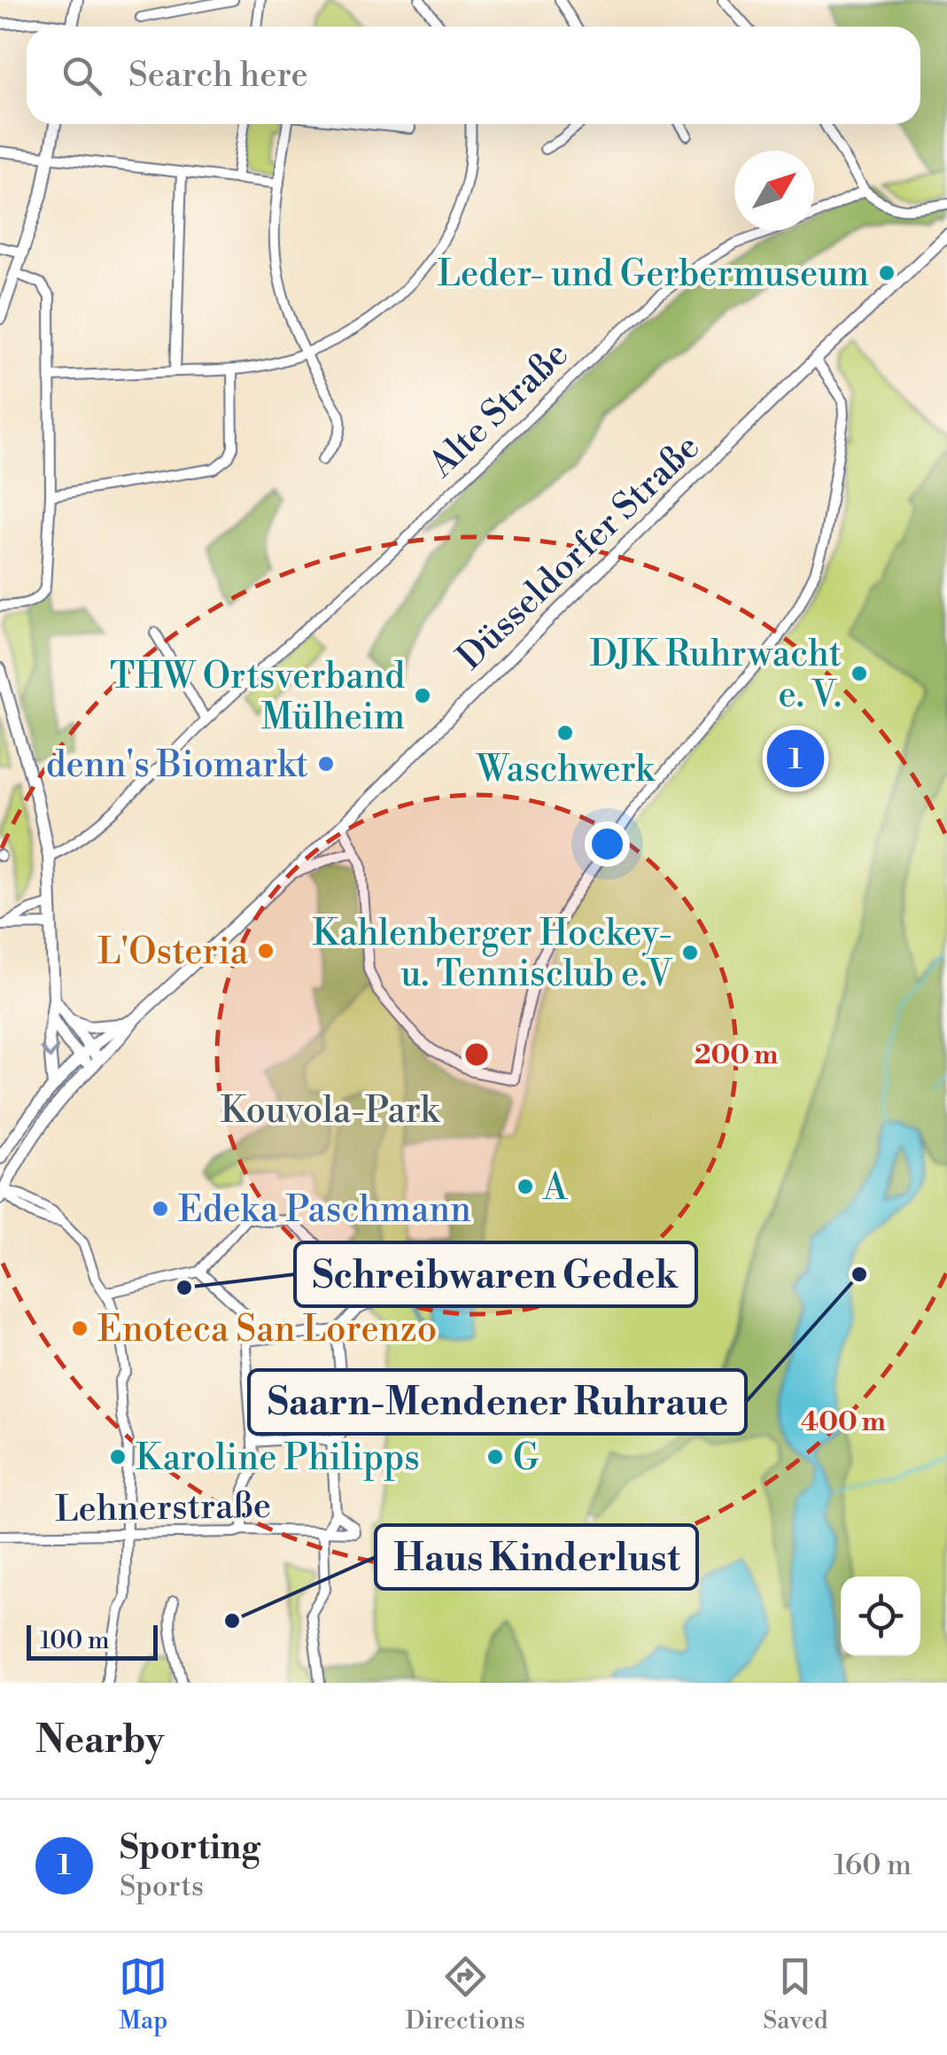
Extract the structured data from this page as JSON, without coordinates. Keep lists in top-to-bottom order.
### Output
{
  "streets": {
    "main road": ["Düsseldorfer Straße"],
    "street": ["Alte Straße", "Lehnerstraße"]
  },
  "parks": ["Kouvola-Park"],
  "places": [
    "Leder- und Gerbermuseum",
    "DJK Ruhrwacht e. V.",
    "THW Ortsverband Mülheim",
    "Waschwerk",
    "denn's Biomarkt",
    "L'Osteria",
    "Kahlenberger Hockey- u. Tennisclub e.V",
    "A",
    "Edeka Paschmann",
    "Saarn-Mendener Ruhraue",
    "Schreibwaren Gedek",
    "Enoteca San Lorenzo",
    "Karoline Philipps",
    "G",
    "Haus Kinderlust"
  ],
  "scale_bar": "100 m",
  "north": "top right",
  "page": {
    "search": "Search here",
    "pins": "1",
    "scale": "100 m",
    "heading": "Nearby",
    "list": [
      {
        "mark": "1",
        "name": "Sporting",
        "note": "Sports",
        "value": "160 m"
      }
    ],
    "nav": ["Map", "Directions", "Saved"]
  },
  "rings": ["200 m", "400 m"]
}
